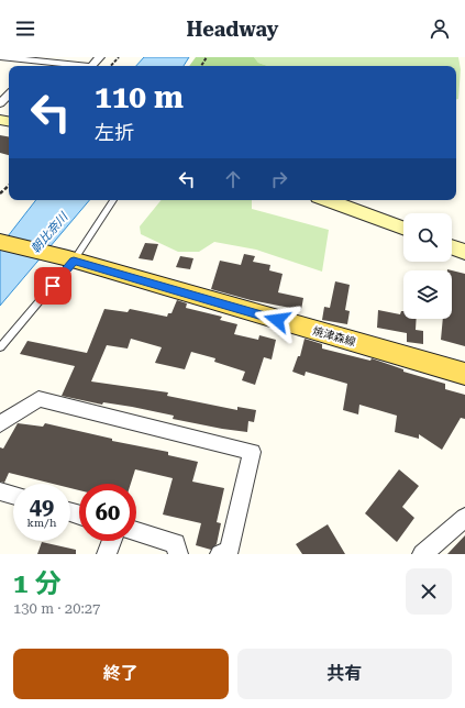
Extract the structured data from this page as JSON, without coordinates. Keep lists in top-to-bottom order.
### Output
{
  "streets": {
    "main road": ["焼津森線"]
  },
  "water": ["朝比奈川"],
  "page": {
    "header": "Headway",
    "turn": ["110 m", "左折"],
    "speed": "49 km/h",
    "limit": "60",
    "heading": ["1 分", "130 m · 20:27"],
    "buttons": ["終了", "共有"]
  }
}
